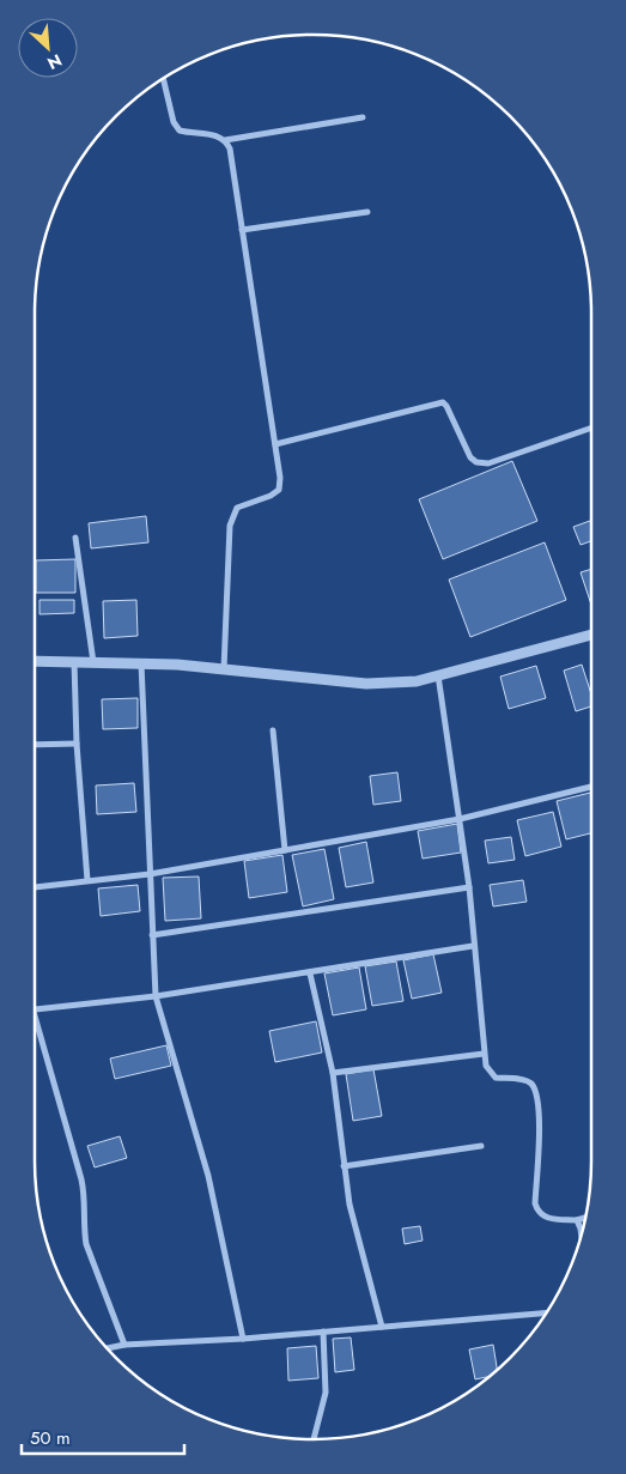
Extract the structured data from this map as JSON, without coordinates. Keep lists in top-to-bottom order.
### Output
{
  "scale_bar": "50 m",
  "north": "bottom right"
}
